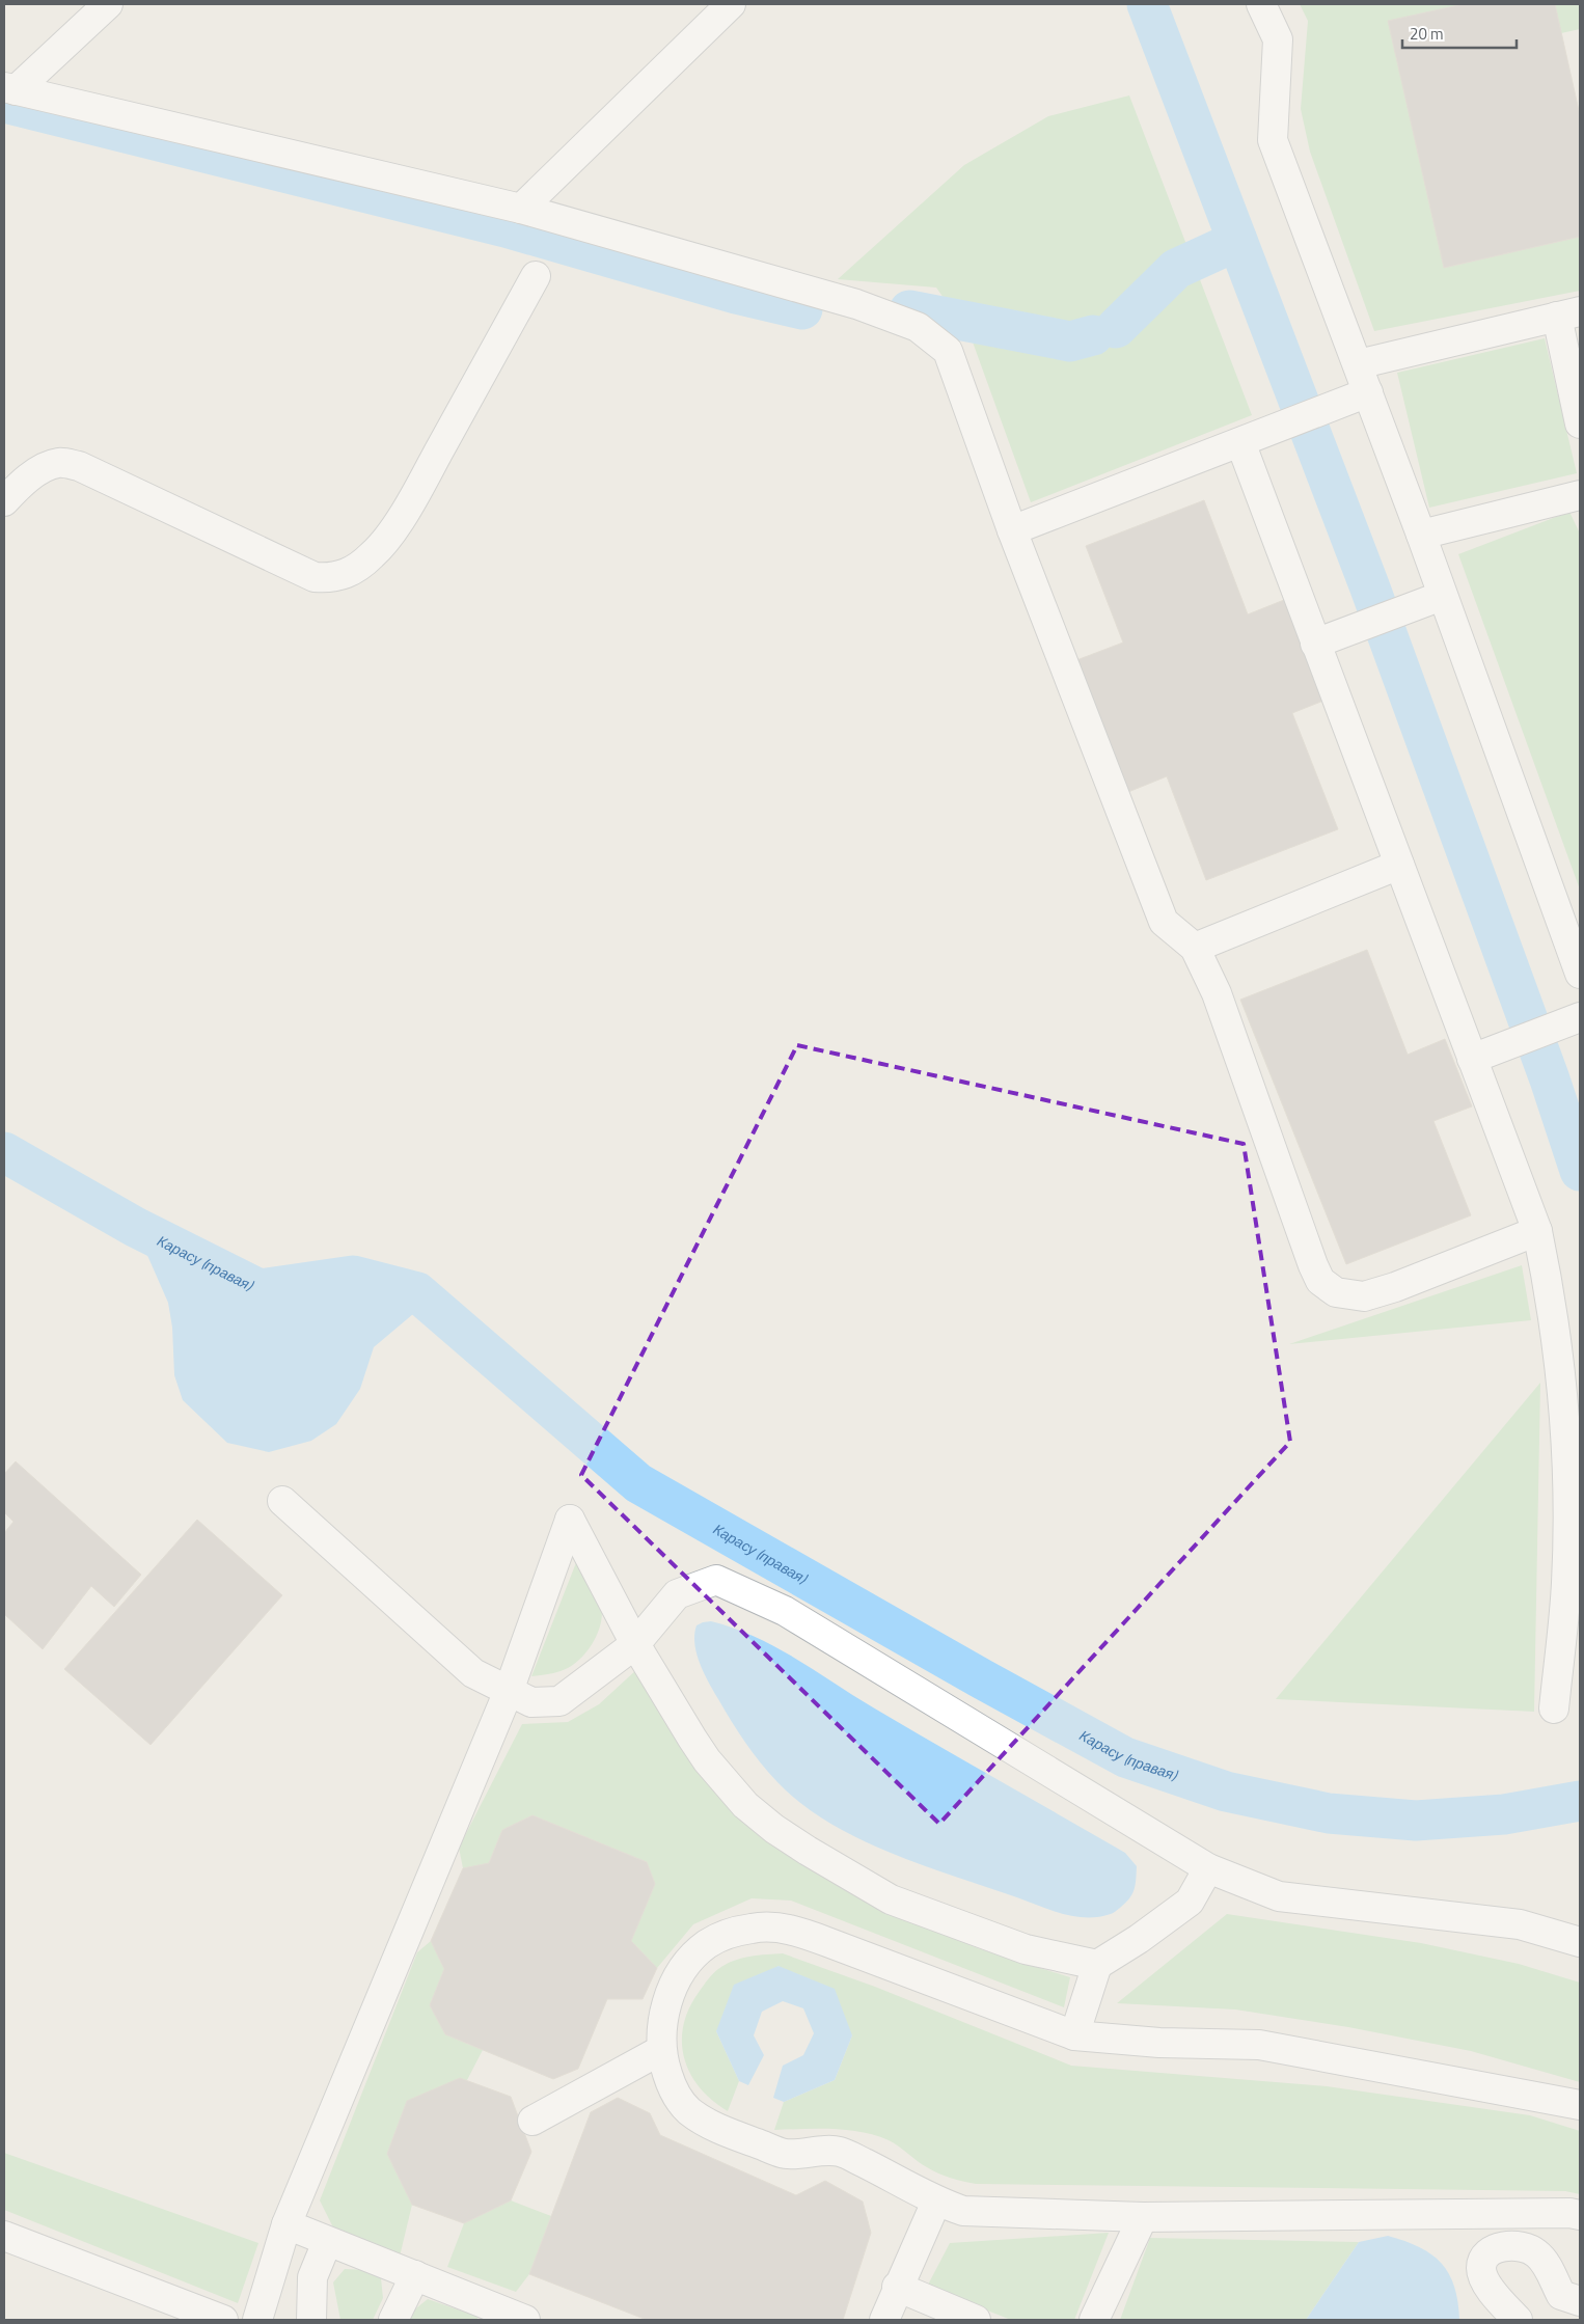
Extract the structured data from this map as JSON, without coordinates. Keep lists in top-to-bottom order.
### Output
{
  "water": ["Карасу (правая)"],
  "scale_bar": "20 m"
}
